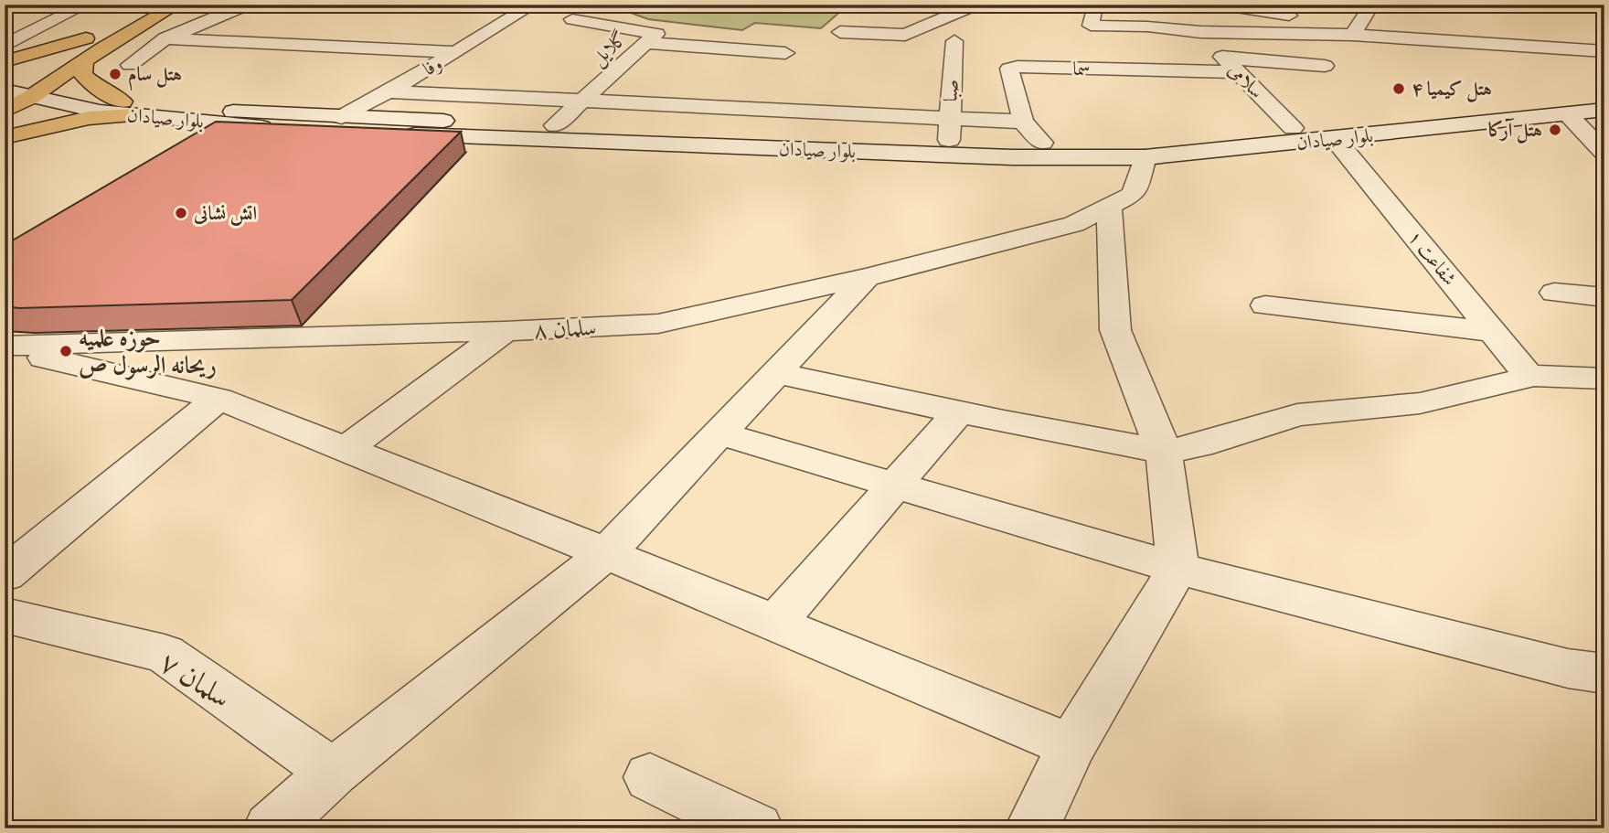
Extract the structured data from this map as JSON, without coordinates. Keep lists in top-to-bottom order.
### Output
{
  "streets": {
    "street": [
      "گلایل",
      "وفا",
      "سما",
      "سلامی",
      "صبا",
      "بلوار صیادان",
      "شفاعت ۱",
      "سلمان ۸",
      "سلمان ۷"
    ]
  },
  "crossings": [
    ["گلایل", "بلوار صیادان"],
    ["وفا", "بلوار صیادان"],
    ["سما", "سلامی"],
    ["سما", "بلوار صیادان"],
    ["سلامی", "بلوار صیادان"],
    ["صبا", "بلوار صیادان"],
    ["بلوار صیادان", "شفاعت ۱"],
    ["بلوار صیادان", "سلمان ۸"]
  ],
  "places": [
    "هتل سام",
    "هتل کیمیا ۴",
    "هتل آرکا",
    "اتش نشانى",
    "حوزه علمیه ریحانه الرسول ص"
  ]
}
